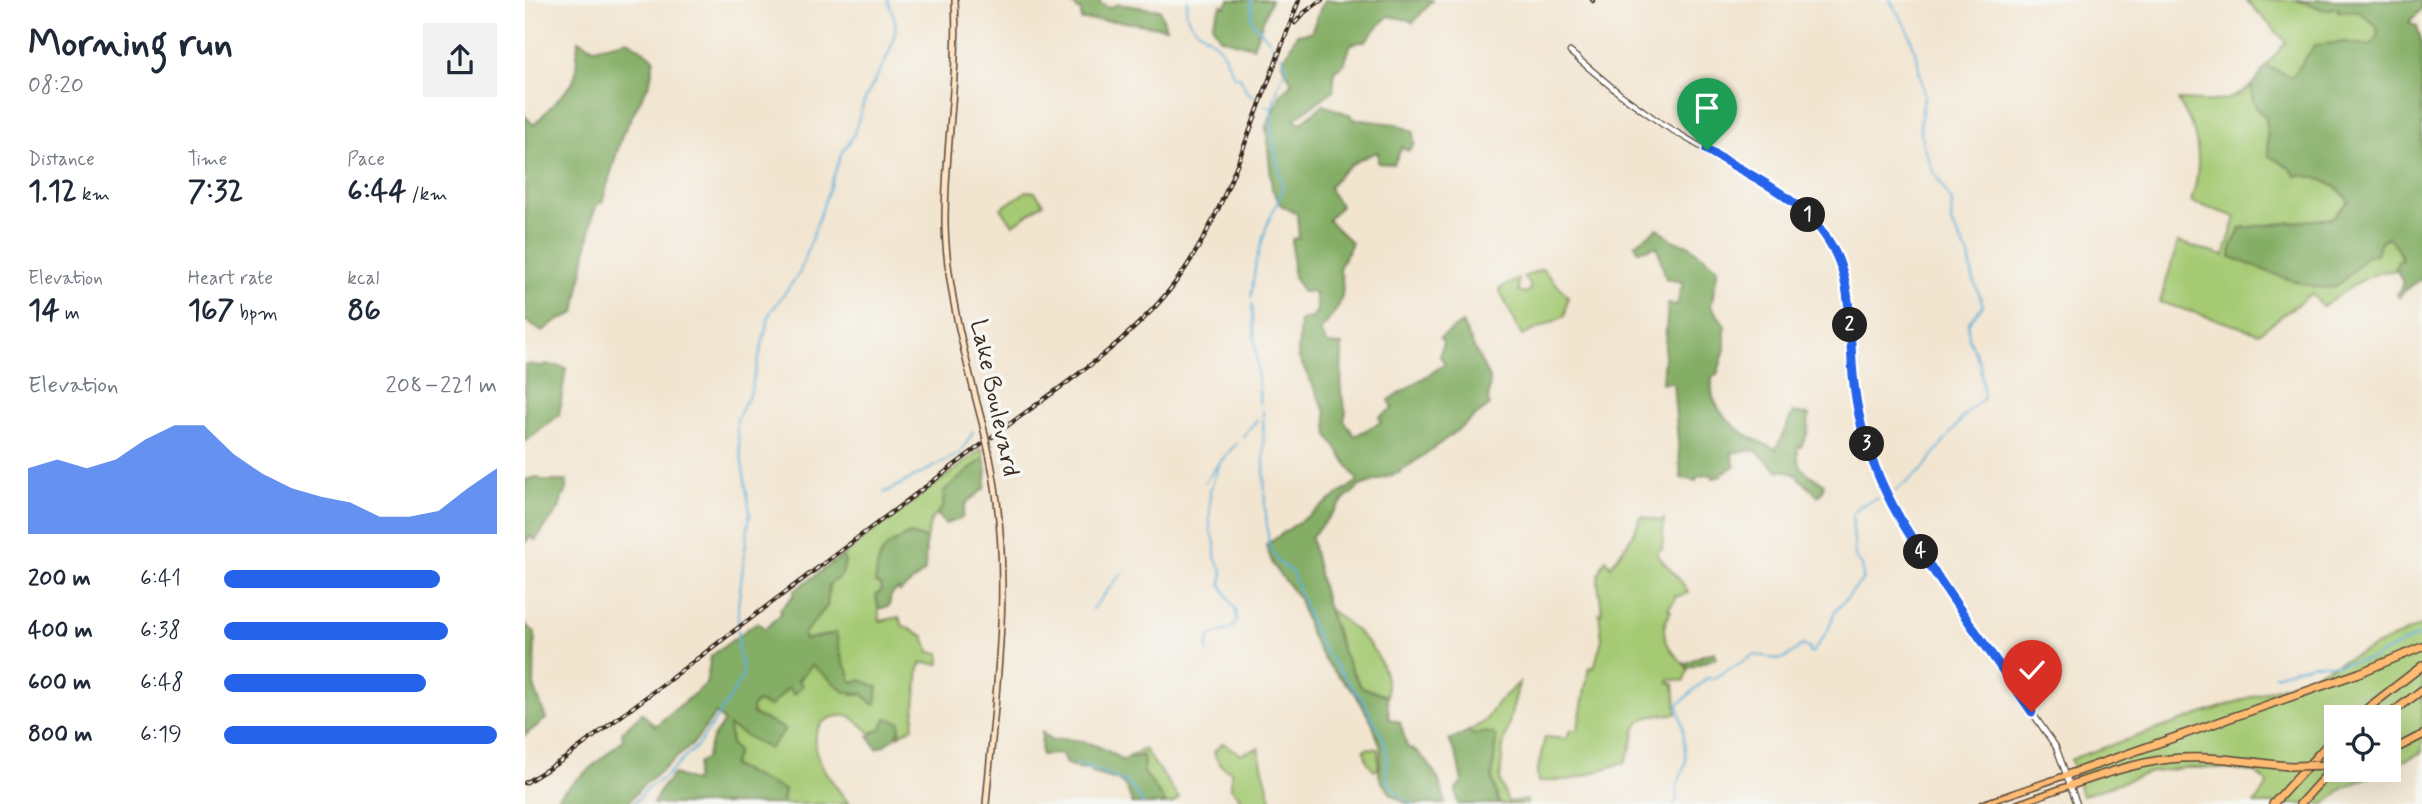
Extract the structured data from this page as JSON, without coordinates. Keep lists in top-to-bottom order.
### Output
{
  "streets": {
    "main road": ["Lake Boulevard"]
  },
  "page": {
    "heading": ["Morning run", "08:20"],
    "stats": [
      ["Distance", "1.12 km"],
      ["Time", "7:32"],
      ["Pace", "6:44 /km"],
      ["Elevation", "14 m"],
      ["Heart rate", "167 bpm"],
      ["kcal", "86"]
    ],
    "pins": [
      "1",
      "2",
      "3",
      "4"
    ],
    "chart": ["Elevation", "208–221 m"],
    "list": [
      {
        "name": "200 m",
        "note": "6:41"
      },
      {
        "name": "400 m",
        "note": "6:38"
      },
      {
        "name": "600 m",
        "note": "6:48"
      },
      {
        "name": "800 m",
        "note": "6:19"
      }
    ]
  }
}
